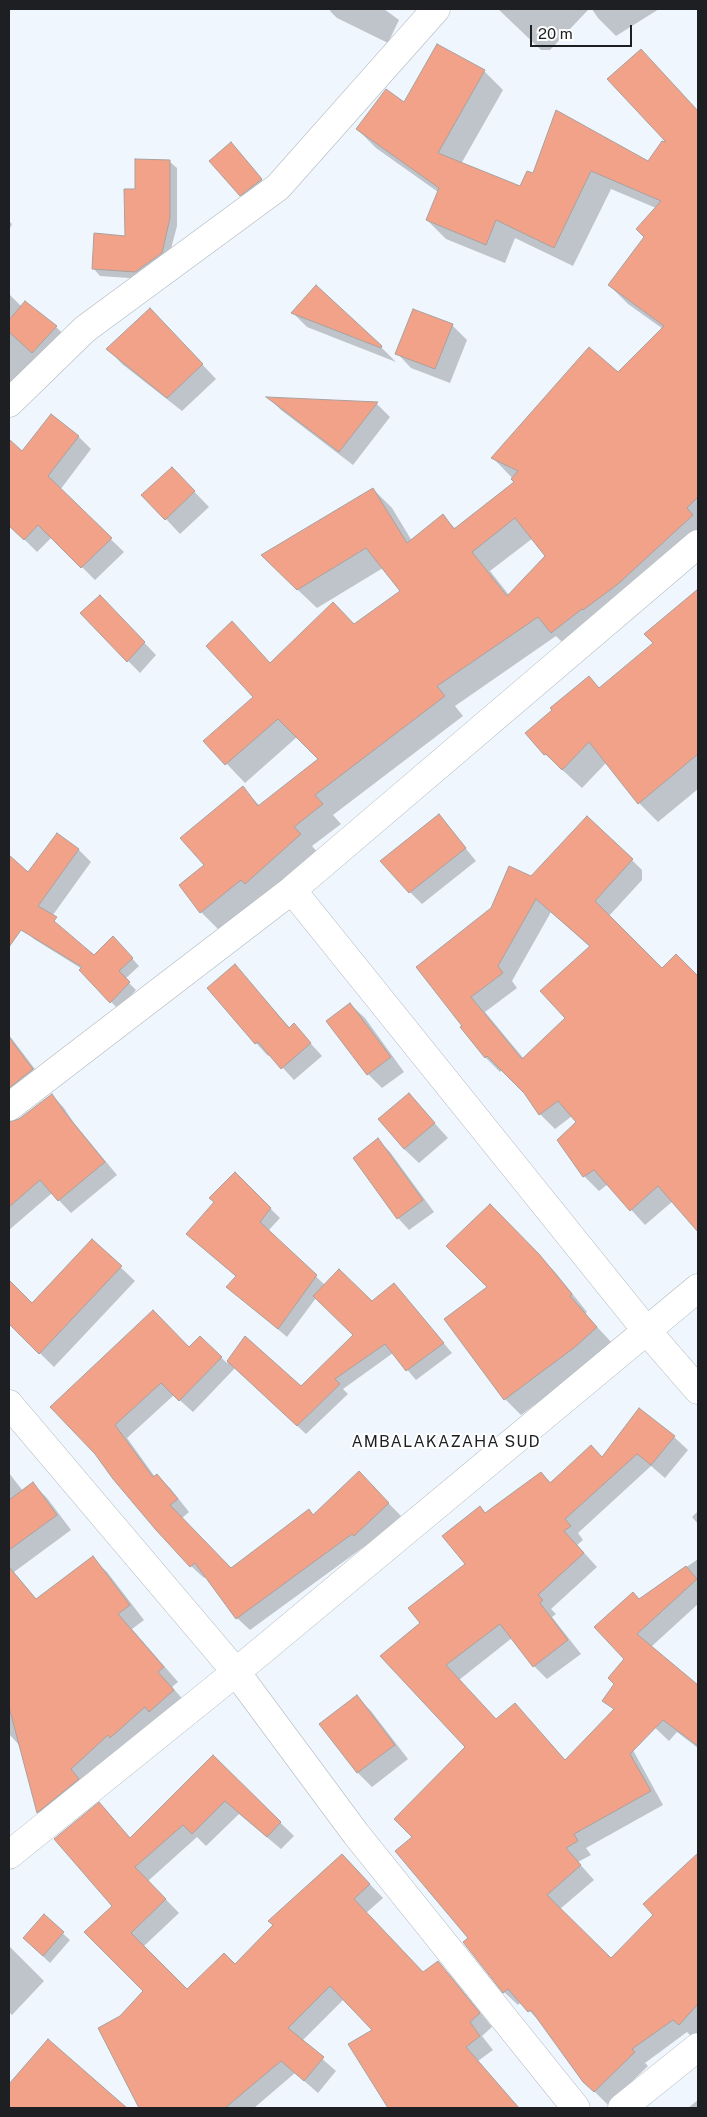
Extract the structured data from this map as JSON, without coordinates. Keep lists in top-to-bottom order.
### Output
{
  "districts": ["AMBALAKAZAHA SUD"],
  "scale_bar": "20 m"
}
